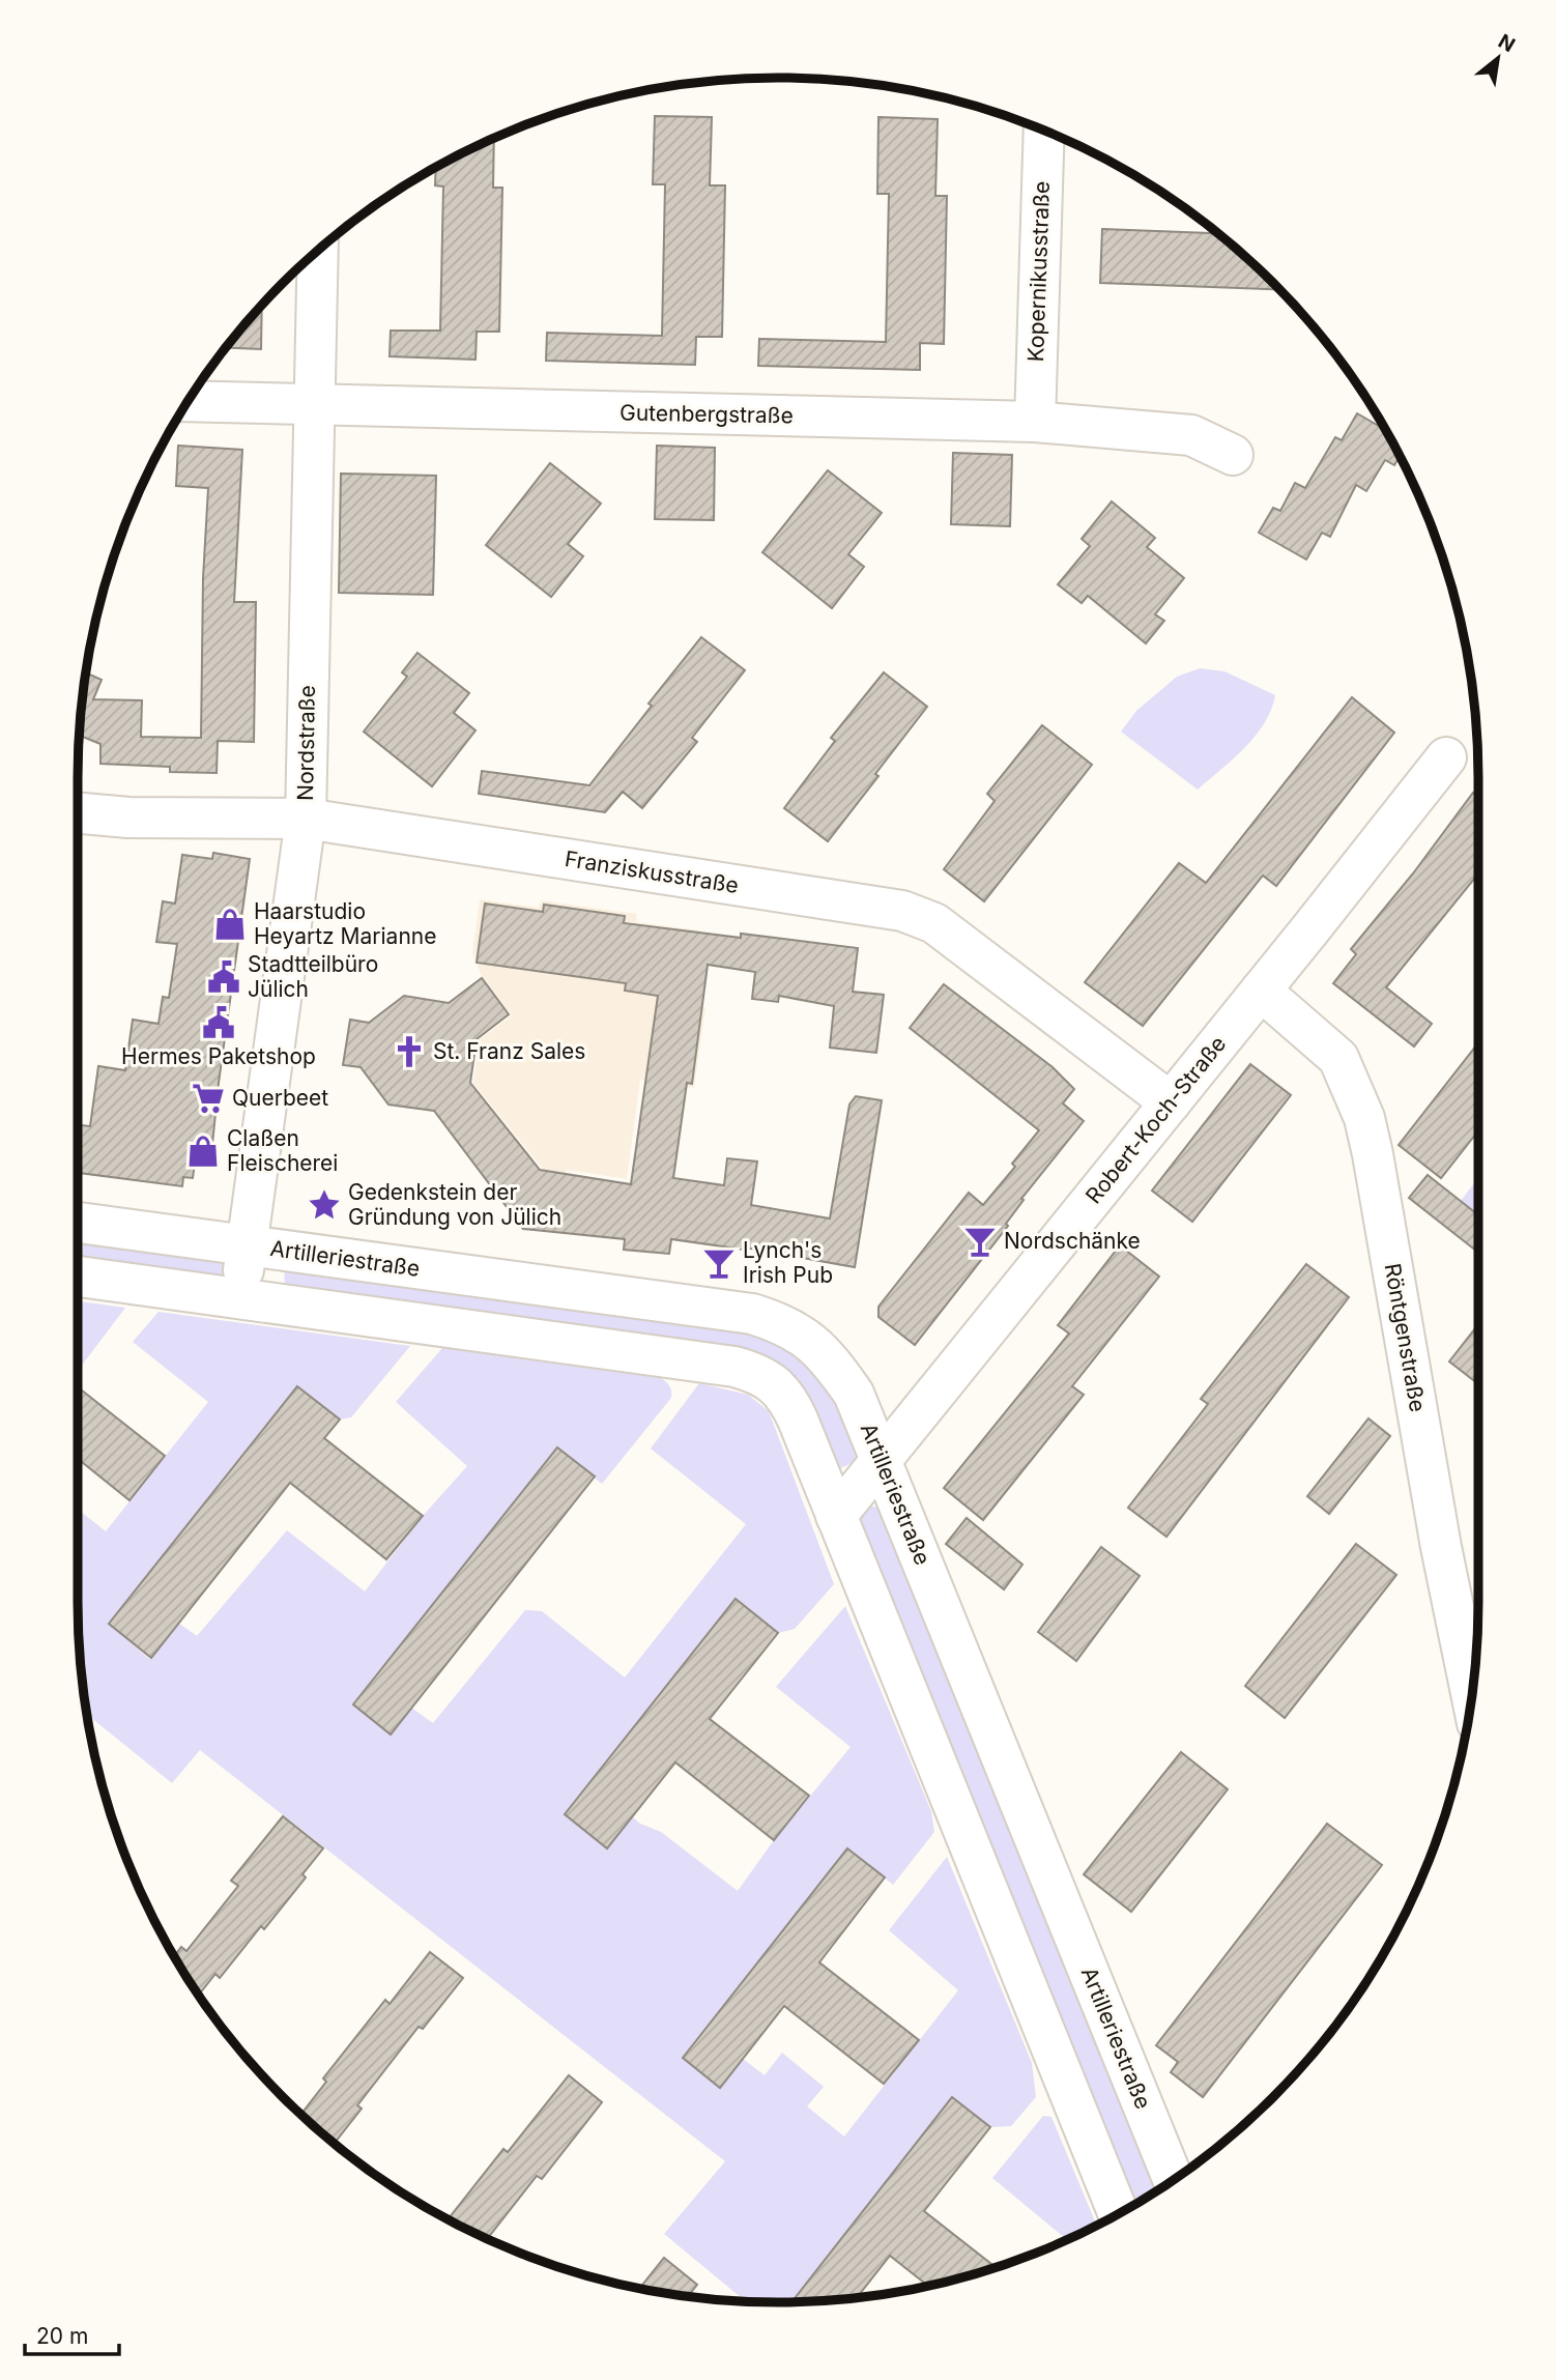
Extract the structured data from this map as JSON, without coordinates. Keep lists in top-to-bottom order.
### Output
{
  "streets": {
    "street": [
      "Kopernikusstraße",
      "Gutenbergstraße",
      "Nordstraße",
      "Franziskusstraße",
      "Robert-Koch-Straße",
      "Artilleriestraße",
      "Röntgenstraße"
    ]
  },
  "crossings": [
    ["Kopernikusstraße", "Gutenbergstraße"],
    ["Gutenbergstraße", "Nordstraße"],
    ["Nordstraße", "Franziskusstraße"],
    ["Nordstraße", "Artilleriestraße"],
    ["Franziskusstraße", "Robert-Koch-Straße"],
    ["Robert-Koch-Straße", "Artilleriestraße"],
    ["Robert-Koch-Straße", "Röntgenstraße"]
  ],
  "places": {
    "shop": ["Haarstudio Heyartz Marianne", "Claßen Fleischerei"],
    "public building": ["Stadtteilbüro Jülich", "Hermes Paketshop"],
    "church": ["St. Franz Sales"],
    "supermarket": ["Querbeet"],
    "place": ["Gedenkstein der Gründung von Jülich"],
    "bar": ["Nordschänke", "Lynch's Irish Pub"]
  },
  "scale_bar": "20 m",
  "north": "top right"
}
